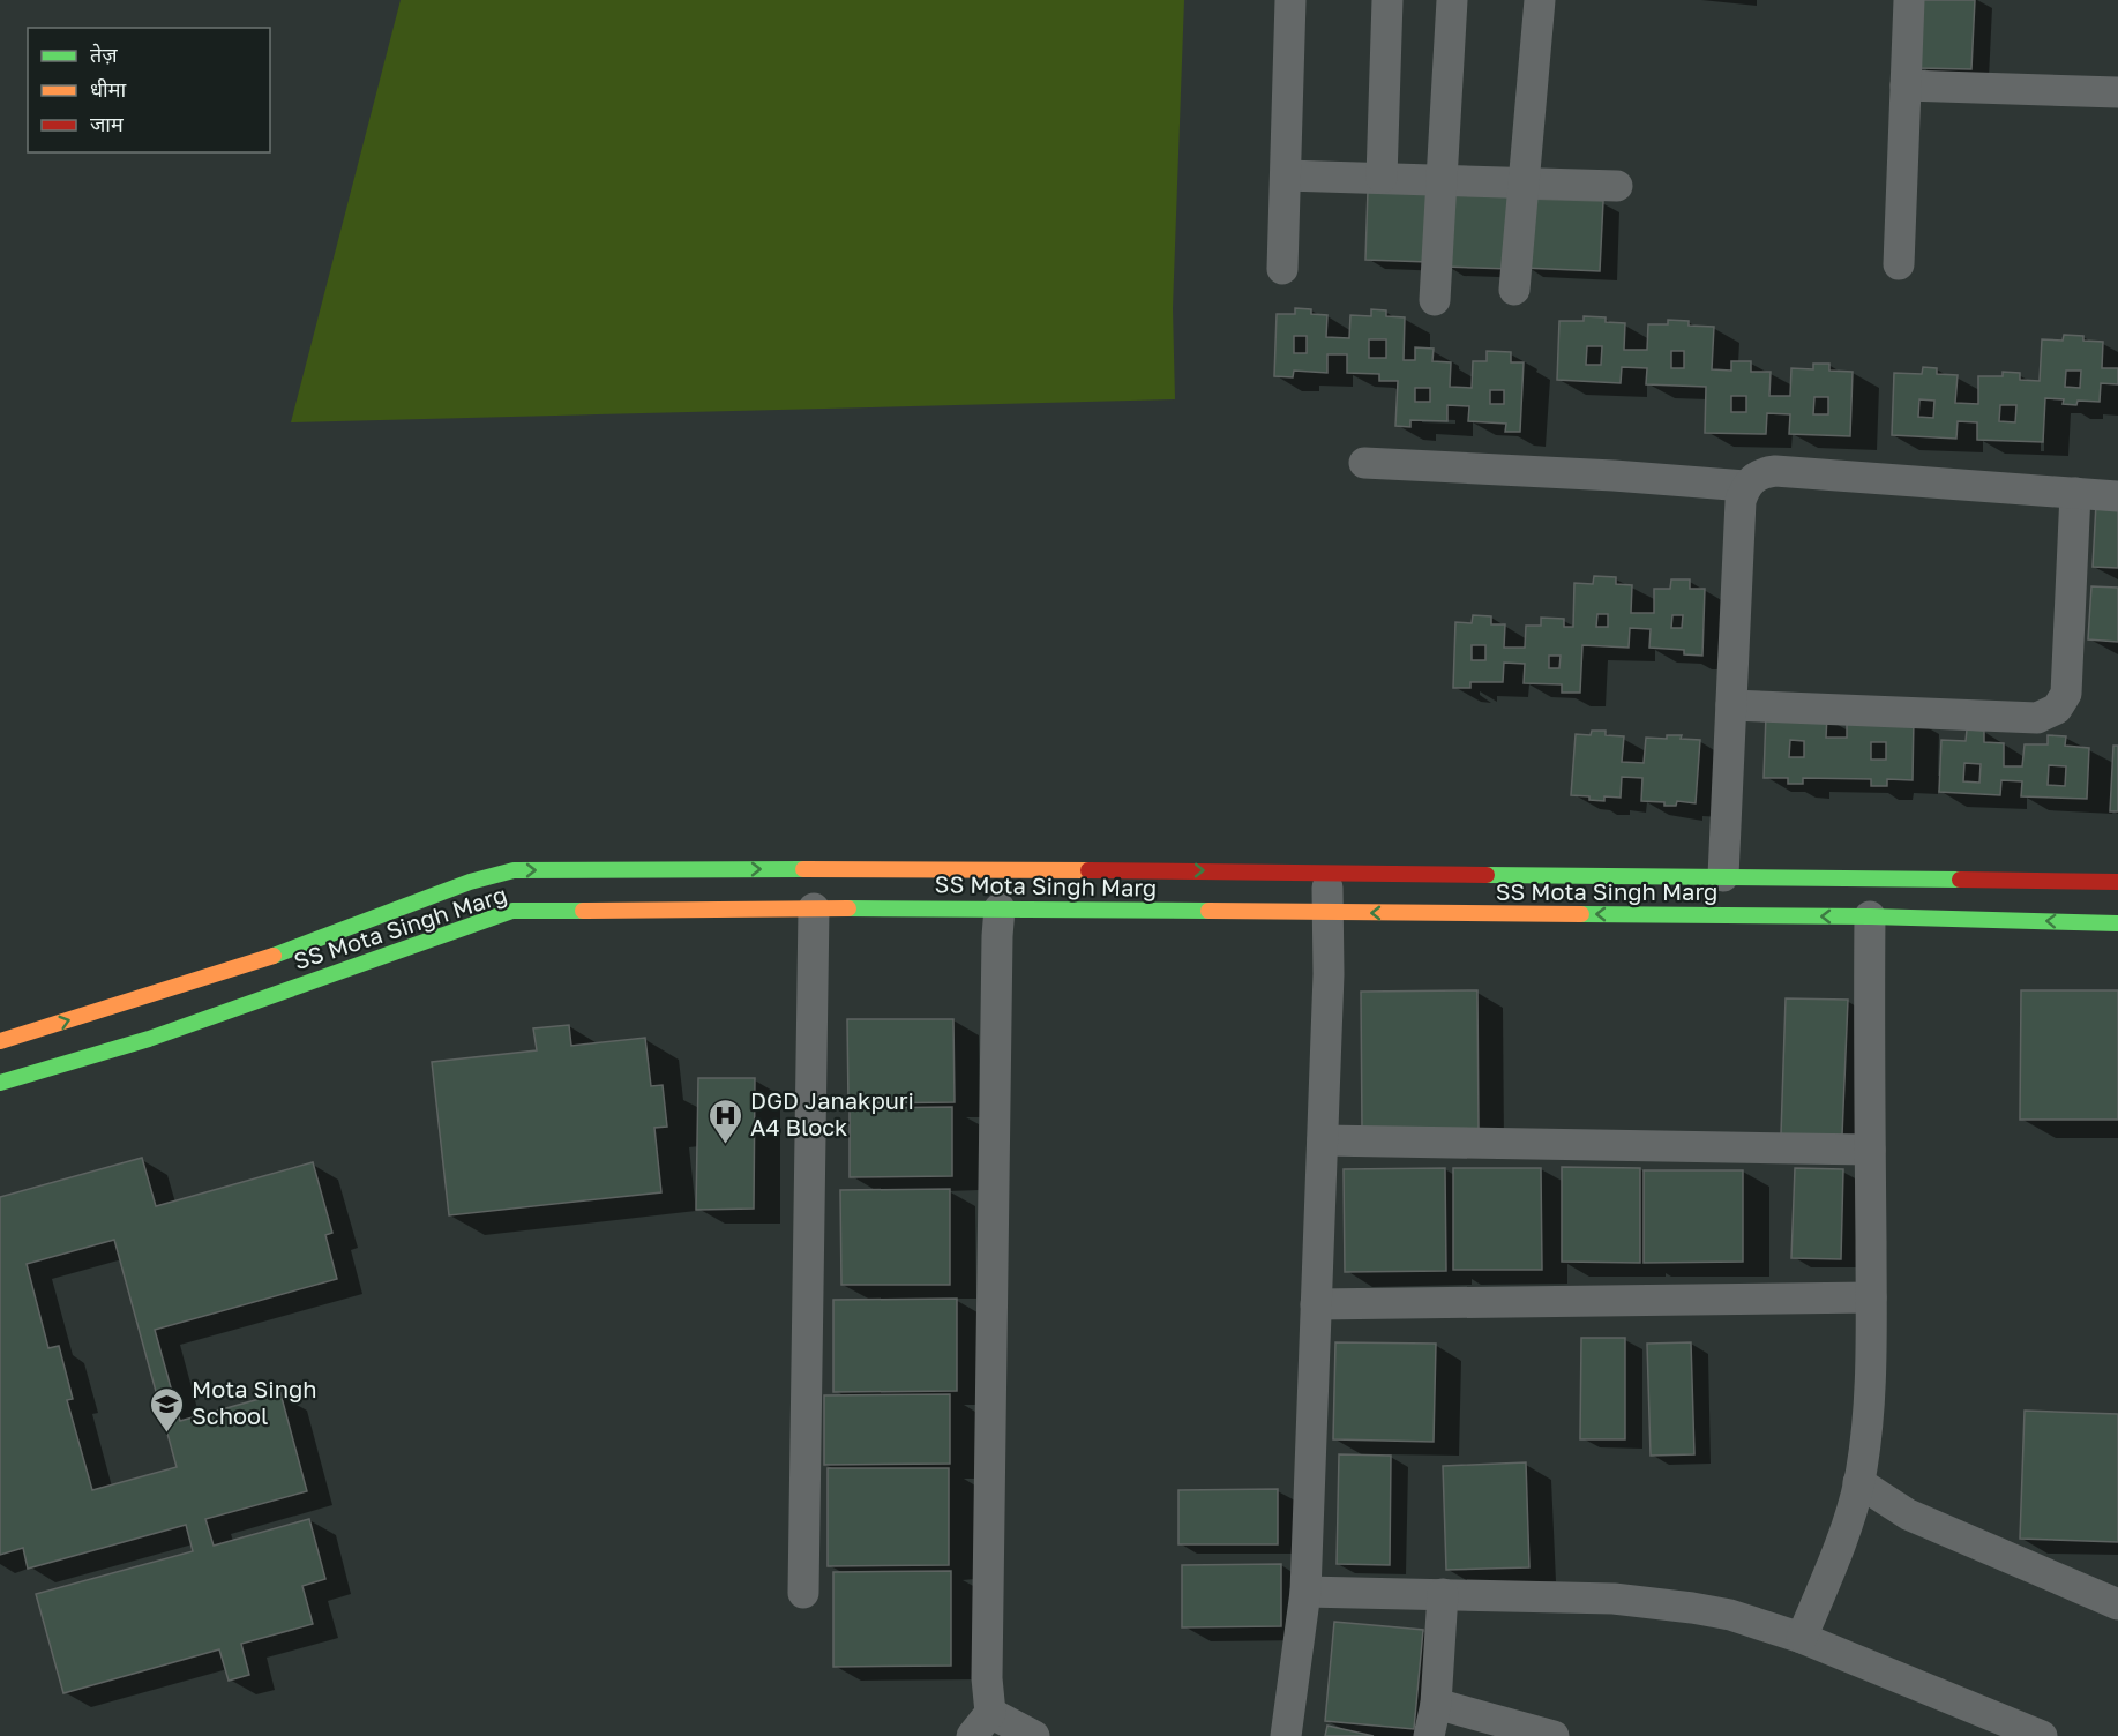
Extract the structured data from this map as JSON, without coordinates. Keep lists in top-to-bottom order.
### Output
{
  "streets": {
    "street": ["SS Mota Singh Marg"]
  },
  "places": {
    "hospital": ["DGD Janakpuri A4 Block"],
    "school or university": ["Mota Singh School"]
  },
  "legend": ["तेज़", "धीमा", "जाम"]
}
